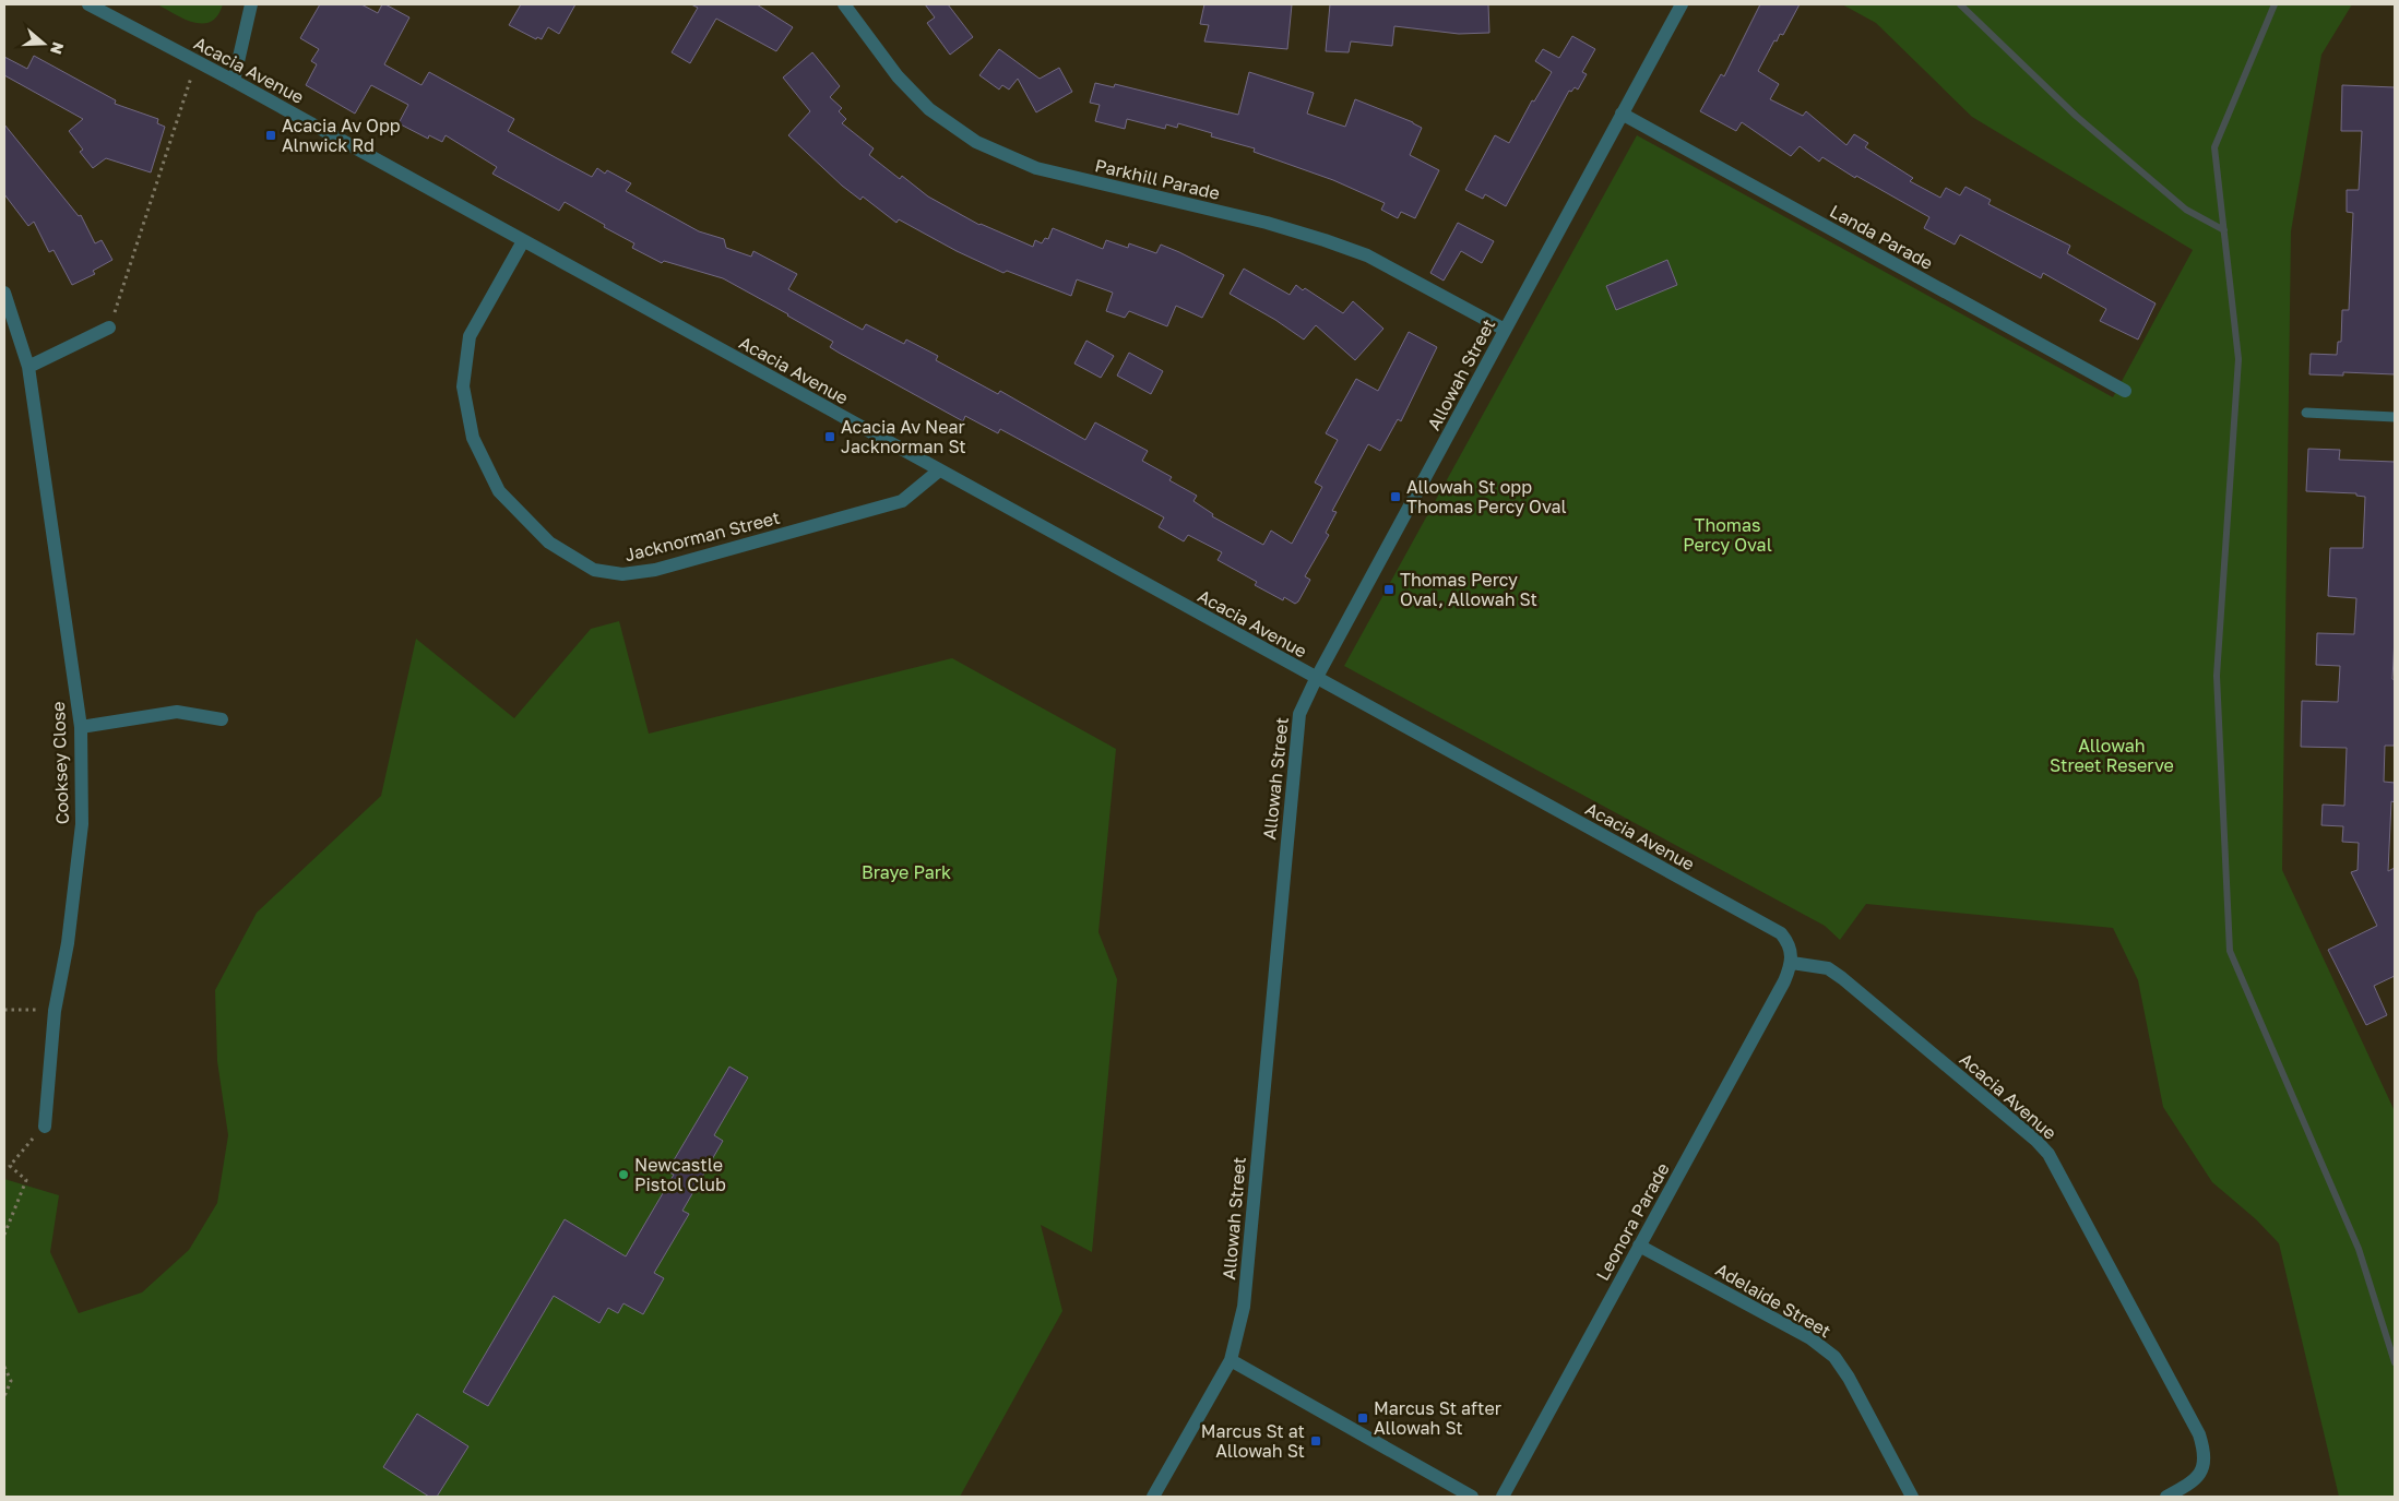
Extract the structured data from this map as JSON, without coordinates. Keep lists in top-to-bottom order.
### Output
{
  "streets": {
    "street": [
      "Acacia Avenue",
      "Parkhill Parade",
      "Landa Parade",
      "Allowah Street",
      "Jacknorman Street",
      "Cooksey Close",
      "Leonora Parade",
      "Adelaide Street"
    ]
  },
  "crossings": [
    ["Acacia Avenue", "Allowah Street"],
    ["Acacia Avenue", "Jacknorman Street"],
    ["Acacia Avenue", "Leonora Parade"],
    ["Parkhill Parade", "Allowah Street"],
    ["Landa Parade", "Allowah Street"],
    ["Leonora Parade", "Adelaide Street"]
  ],
  "parks": ["Thomas Percy Oval", "Allowah Street Reserve", "Braye Park"],
  "places": {
    "transit": [
      "Acacia Av Opp Alnwick Rd",
      "Acacia Av Near Jacknorman St",
      "Allowah St opp Thomas Percy Oval",
      "Thomas Percy Oval, Allowah St",
      "Marcus St after Allowah St",
      "Marcus St at Allowah St"
    ],
    "other": ["Newcastle Pistol Club"]
  },
  "north": "right"
}
